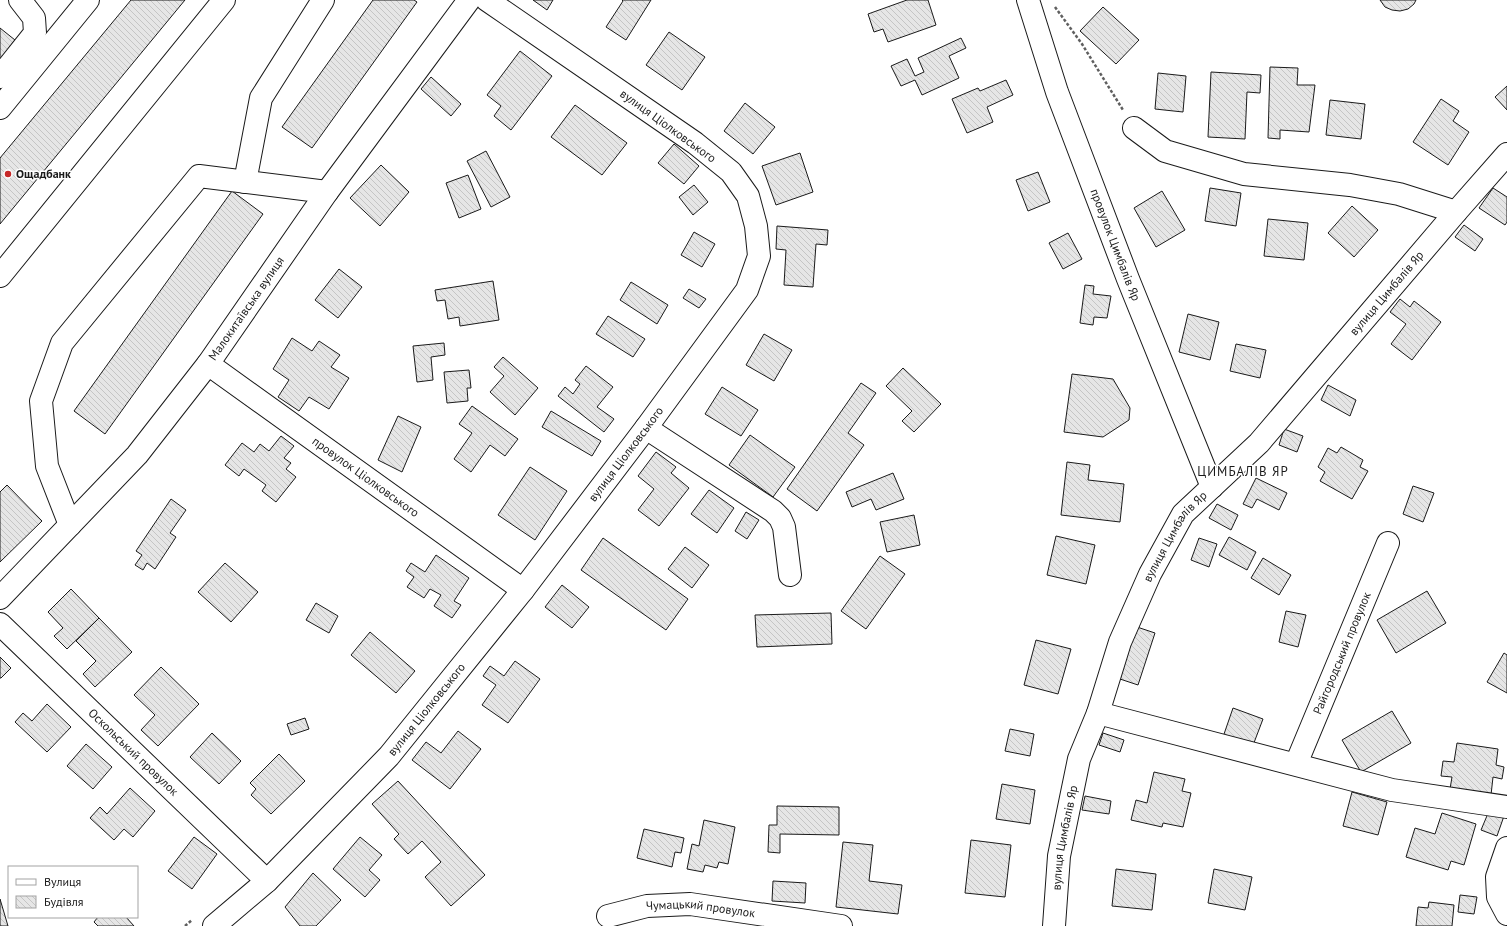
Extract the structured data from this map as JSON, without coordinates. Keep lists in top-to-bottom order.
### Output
{
  "streets": {
    "street": [
      "вулиця Ціолковського",
      "провулок Цимбалів Яр",
      "вулиця Цимбалів Яр",
      "Малокитаївська вулиця",
      "провулок Ціолковського",
      "Райгородський провулок",
      "Оскольський провулок",
      "Чумацький провулок"
    ]
  },
  "crossings": [
    ["вулиця Ціолковського", "провулок Ціолковського"],
    ["вулиця Ціолковського", "Оскольський провулок"],
    ["провулок Цимбалів Яр", "вулиця Цимбалів Яр"],
    ["Малокитаївська вулиця", "провулок Ціолковського"]
  ],
  "districts": ["ЦИМБАЛІВ ЯР"],
  "places": ["Ощадбанк"],
  "legend": ["Вулиця", "Будівля"]
}
